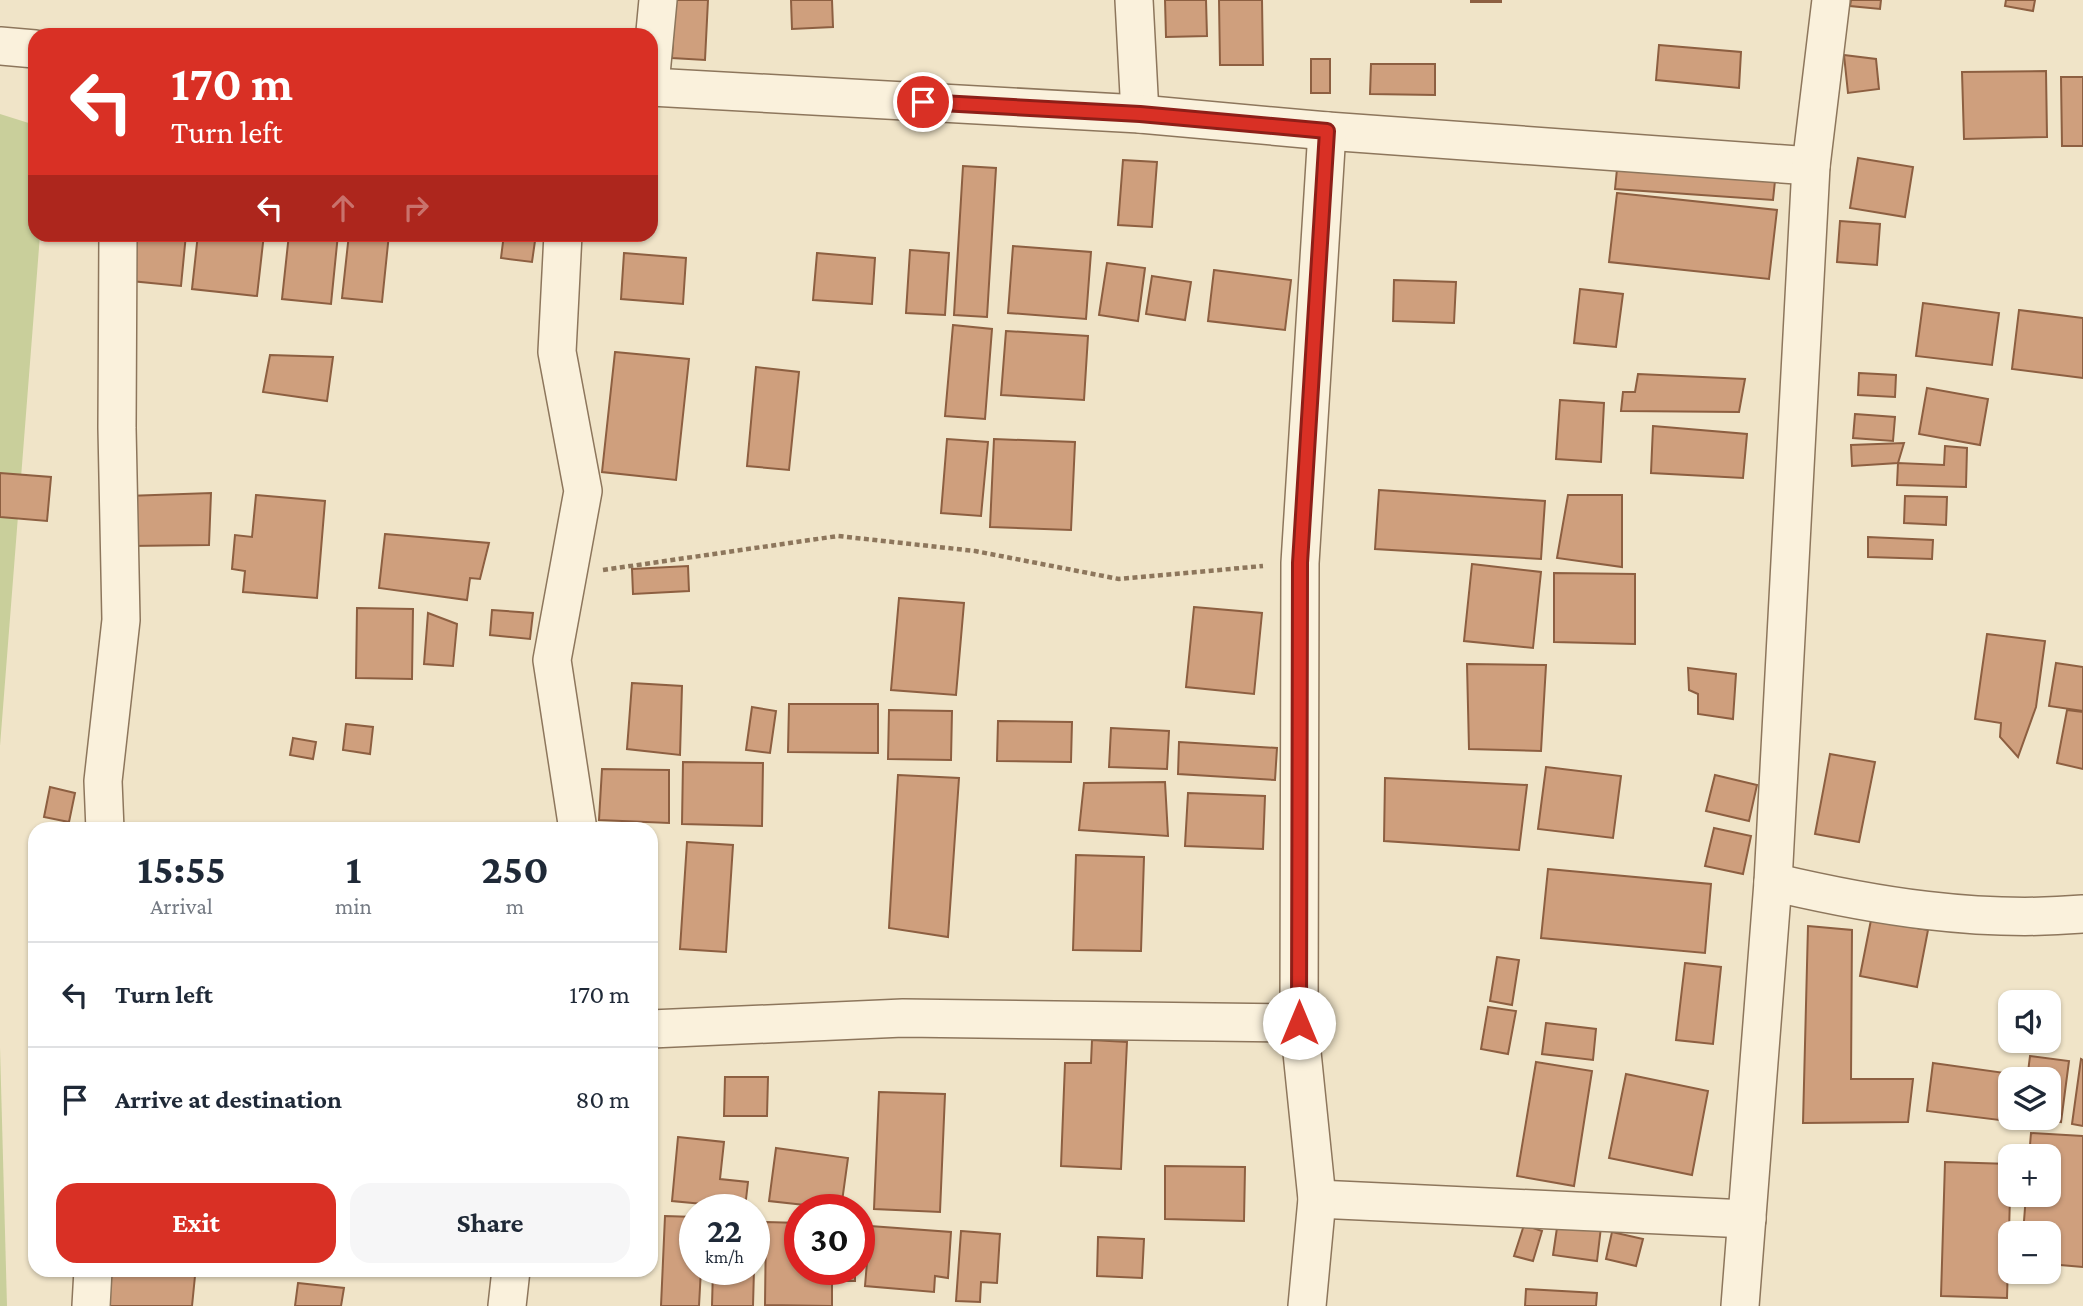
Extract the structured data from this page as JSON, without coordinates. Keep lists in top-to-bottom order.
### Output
{
  "page": {
    "turn": ["170 m", "Turn left"],
    "eta": [
      "15:55",
      "Arrival",
      "1",
      "min",
      "250",
      "m"
    ],
    "list": [
      {
        "name": "Turn left",
        "value": "170 m"
      },
      {
        "name": "Arrive at destination",
        "value": "80 m"
      }
    ],
    "map_buttons": ["+", "−"],
    "buttons": ["Exit", "Share"],
    "speed": "22 km/h",
    "limit": "30"
  }
}
